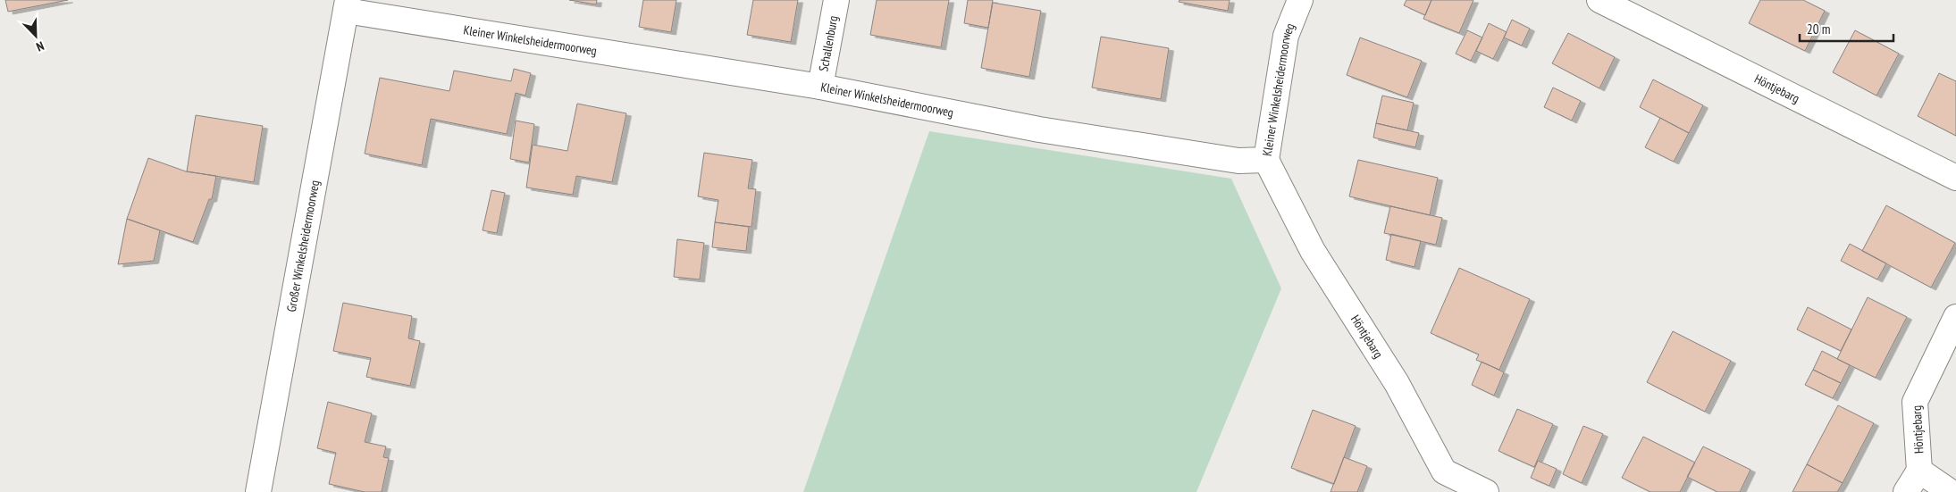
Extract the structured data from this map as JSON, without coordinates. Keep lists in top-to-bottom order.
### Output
{
  "streets": {
    "street": [
      "Kleiner Winkelsheidermoorweg",
      "Schallenburg",
      "Höntjebarg",
      "Großer Winkelsheidermoorweg"
    ]
  },
  "crossings": [
    ["Kleiner Winkelsheidermoorweg", "Schallenburg"],
    ["Kleiner Winkelsheidermoorweg", "Höntjebarg"],
    ["Kleiner Winkelsheidermoorweg", "Großer Winkelsheidermoorweg"]
  ],
  "scale_bar": "20 m",
  "north": "bottom right"
}
